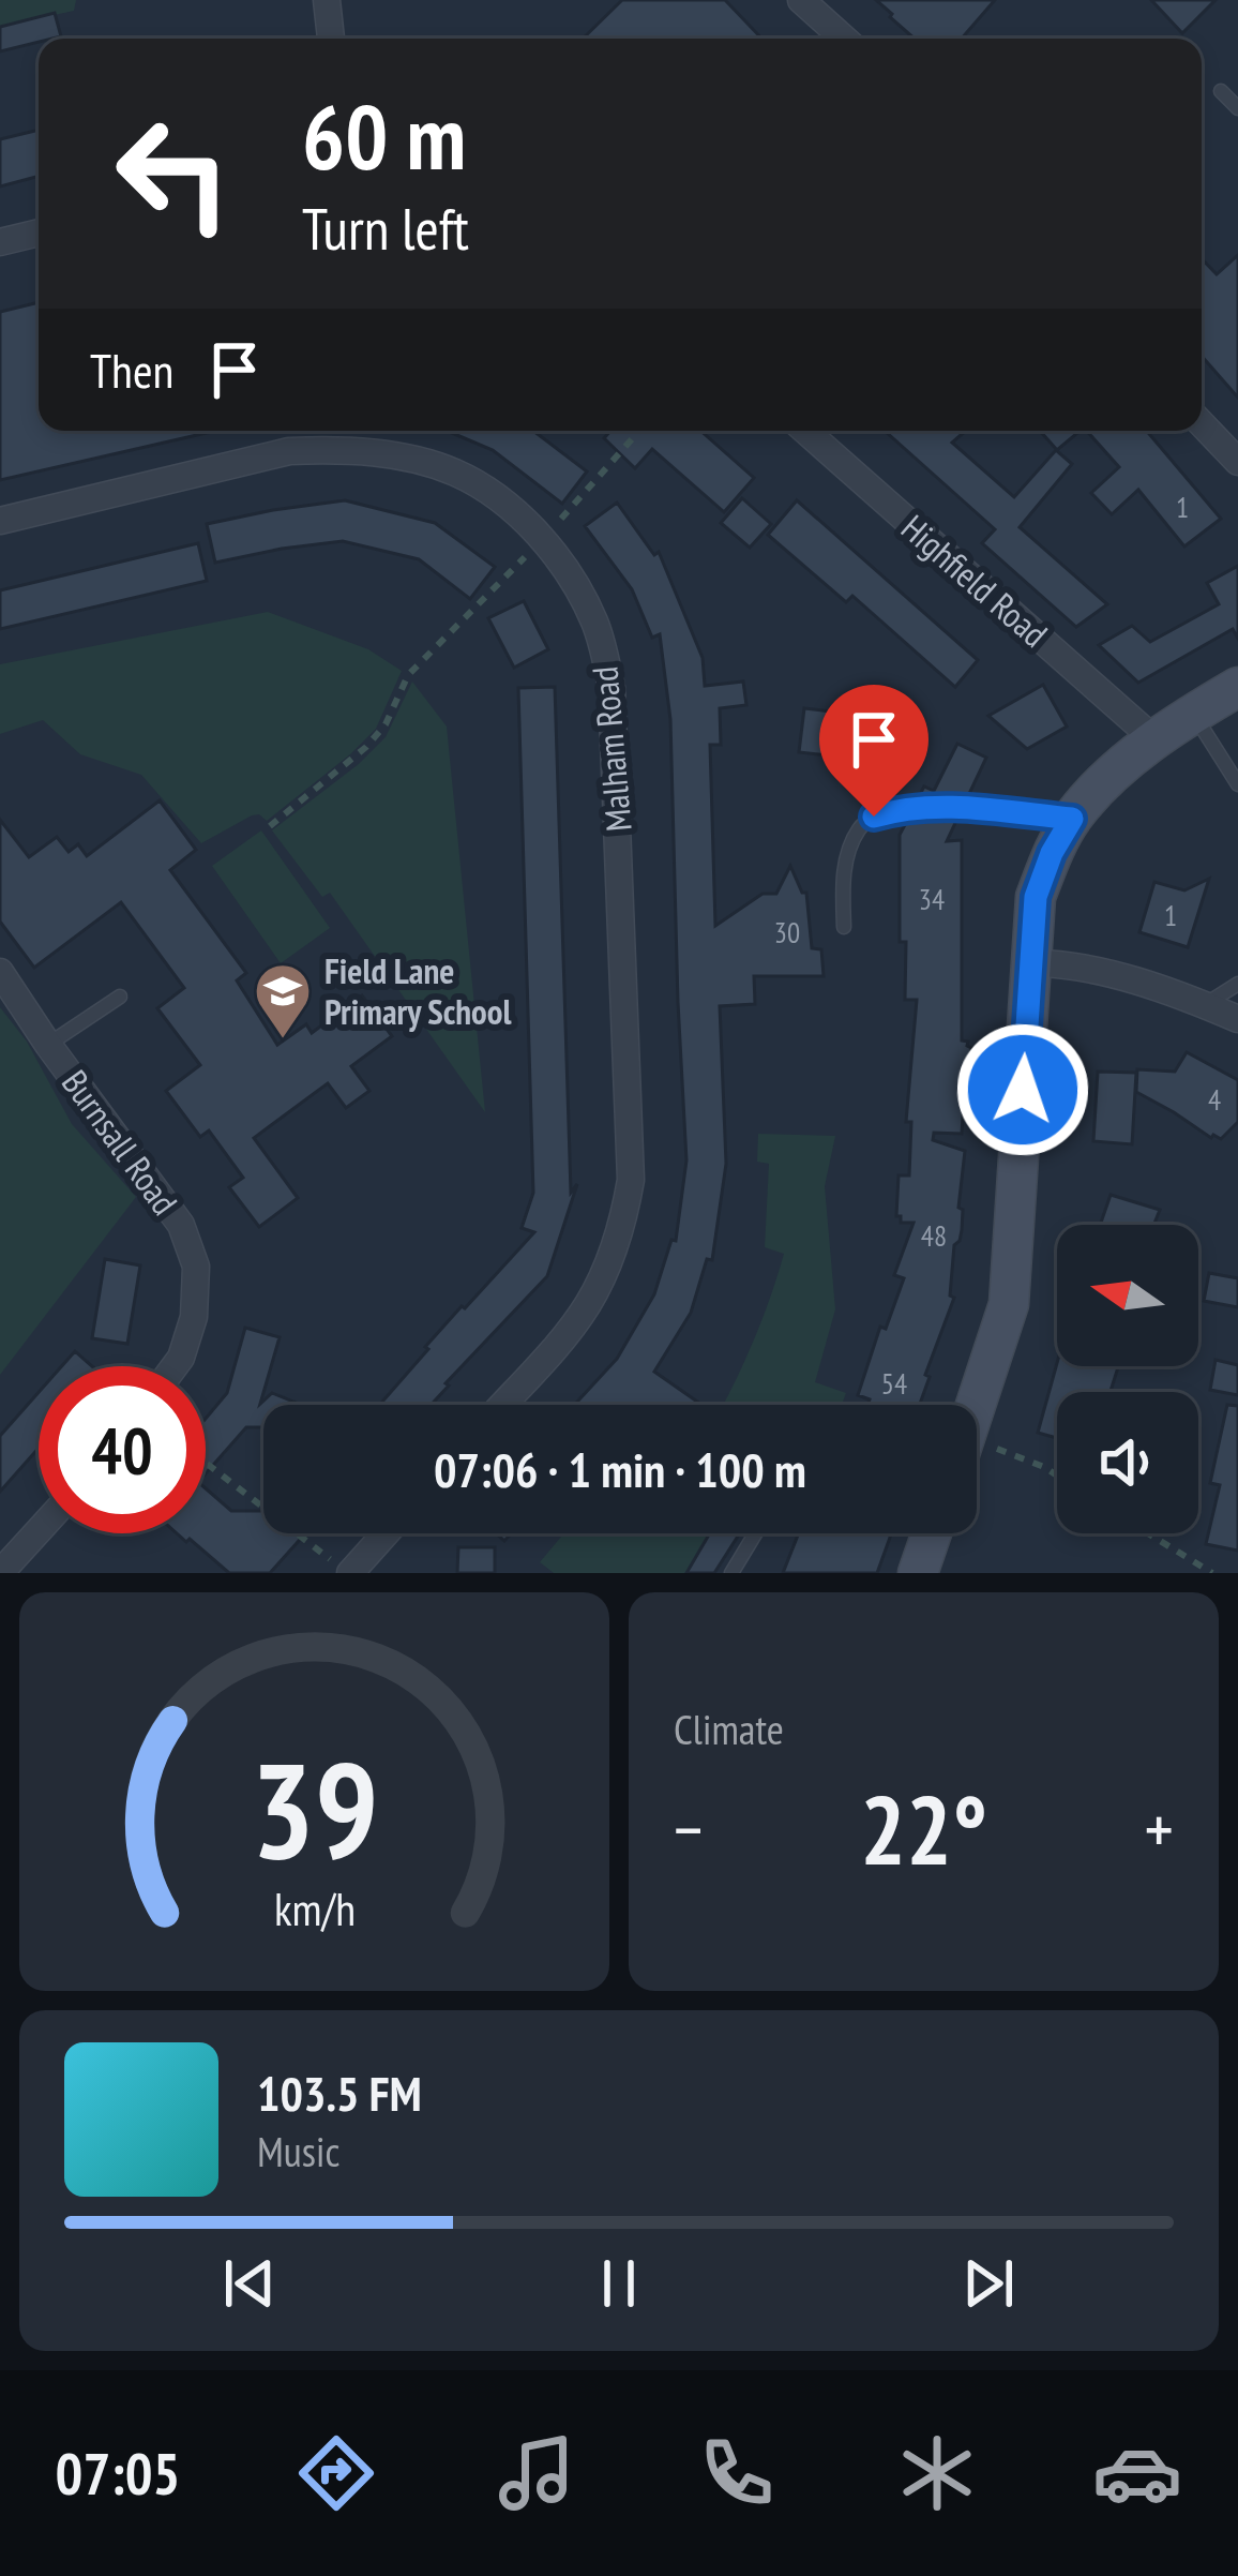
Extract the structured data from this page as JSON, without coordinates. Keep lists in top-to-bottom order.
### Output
{
  "streets": {
    "street": ["Highfield Road", "Malham Road", "Burnsall Road"]
  },
  "places": {
    "school or university": ["Field Lane Primary School"]
  },
  "house_numbers": [
    "1",
    "34",
    "1",
    "30",
    "4",
    "48",
    "54"
  ],
  "north": "left",
  "page": {
    "turn": ["60 m", "Turn left"],
    "then": "Then",
    "limit": "40",
    "trip": "07:06 · 1 min · 100 m",
    "tile": "Climate",
    "heat": ["−", "22°", "+"],
    "song": ["103.5 FM", "Music"],
    "tabs": "07:05",
    "gauge": ["39", "km/h"]
  }
}
